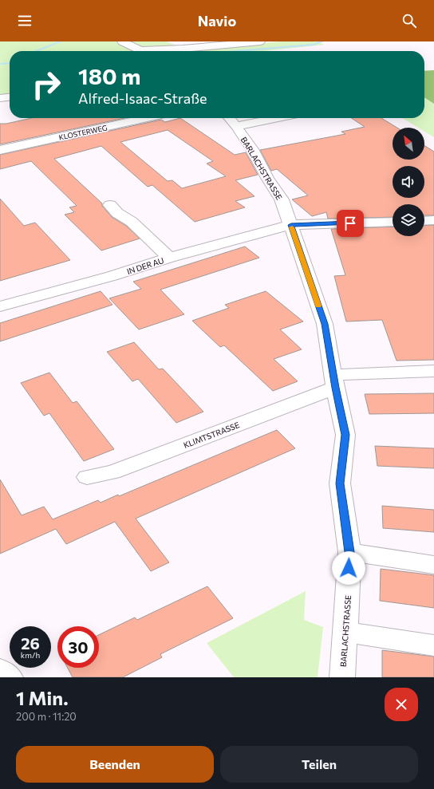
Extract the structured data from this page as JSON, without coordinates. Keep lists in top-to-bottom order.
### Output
{
  "streets": {
    "street": [
      "KLOSTERWEG",
      "BARLACHSTRASSE",
      "IN DER AU",
      "KLIMTSTRASSE"
    ]
  },
  "crossings": [
    ["BARLACHSTRASSE", "IN DER AU"],
    ["BARLACHSTRASSE", "KLIMTSTRASSE"]
  ],
  "north": "top left",
  "page": {
    "header": "Navio",
    "turn": ["180 m", "Alfred-Isaac-Straße"],
    "speed": "26 km/h",
    "limit": "30",
    "heading": ["1 Min.", "200 m · 11:20"],
    "buttons": ["Beenden", "Teilen"]
  }
}
